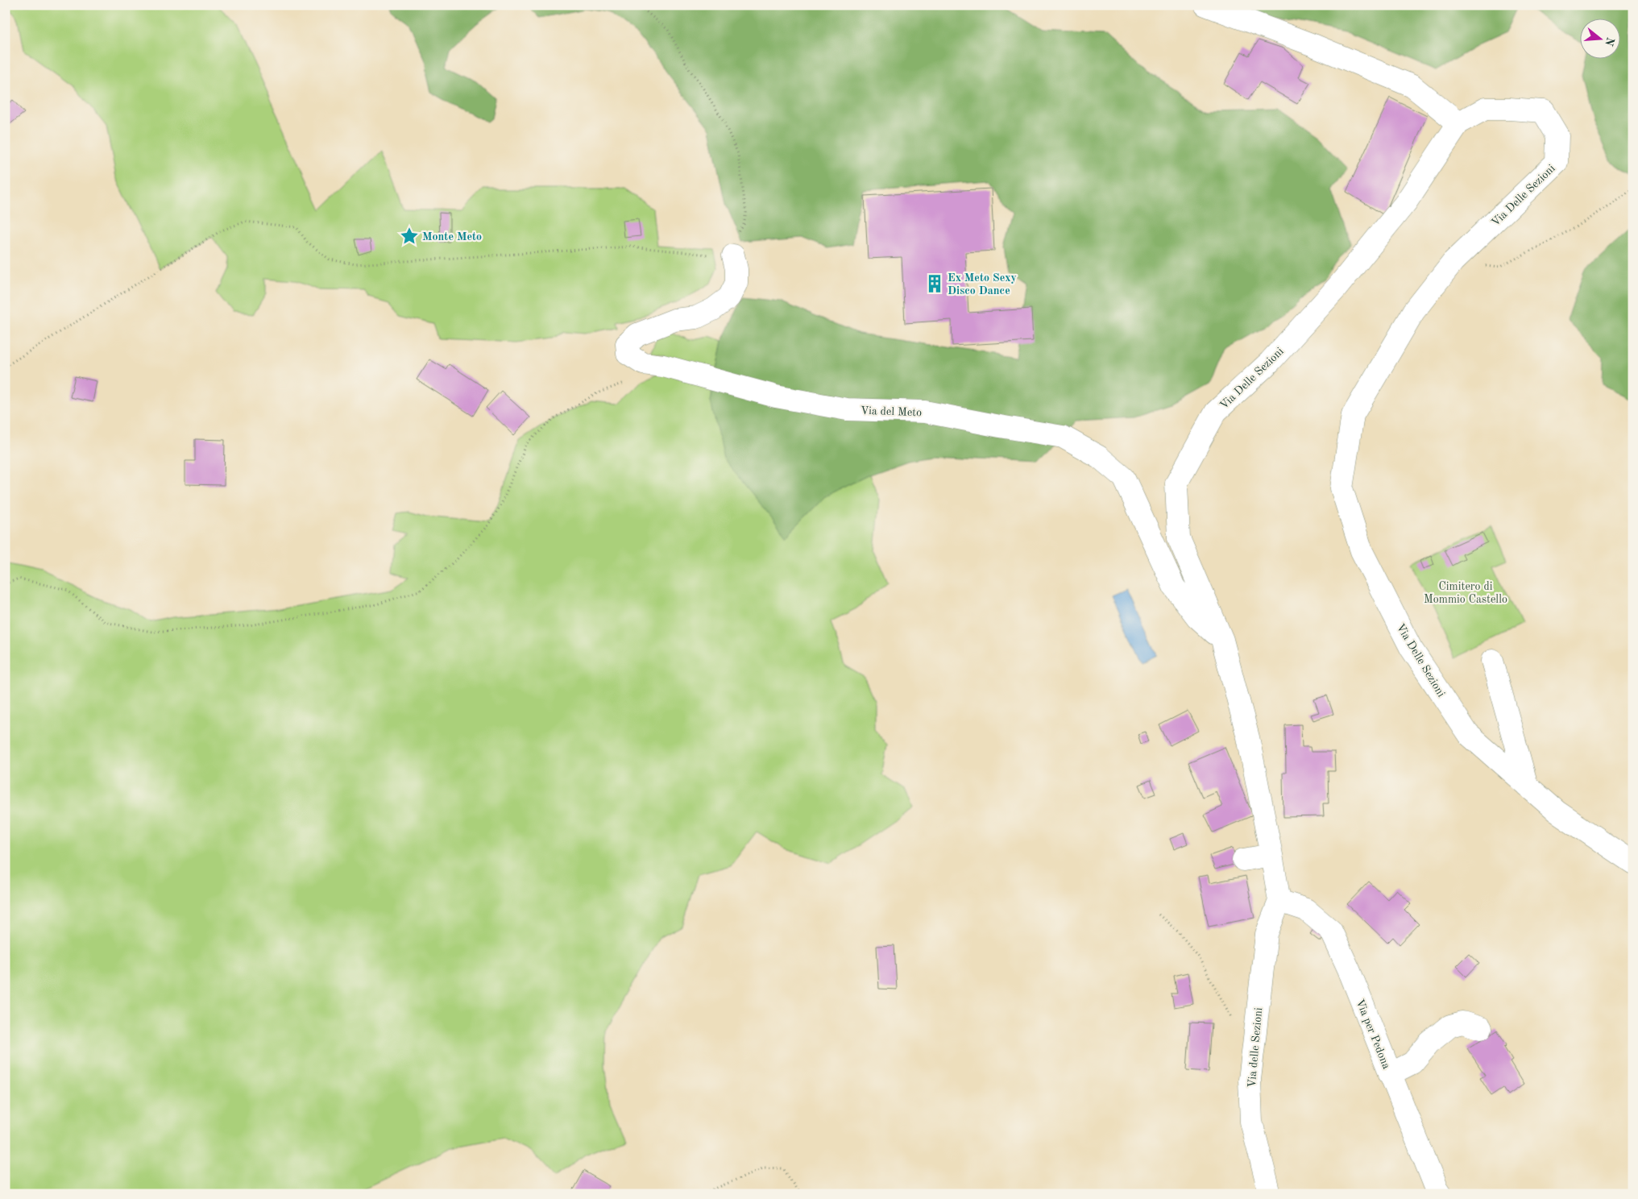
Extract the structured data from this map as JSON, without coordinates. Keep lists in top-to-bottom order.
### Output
{
  "streets": {
    "street": [
      "Via Delle Sezioni",
      "Via del Meto",
      "Via per Pedona",
      "Via delle Sezioni"
    ]
  },
  "crossings": [
    ["Via Delle Sezioni", "Via del Meto"],
    ["Via Delle Sezioni", "Via per Pedona"],
    ["Via Delle Sezioni", "Via delle Sezioni"],
    ["Via per Pedona", "Via delle Sezioni"]
  ],
  "parks": ["Cimitero di Mommio Castello"],
  "places": {
    "place": ["Monte Meto"],
    "building": ["Ex Meto Sexy Disco Dance"]
  },
  "north": "right"
}
